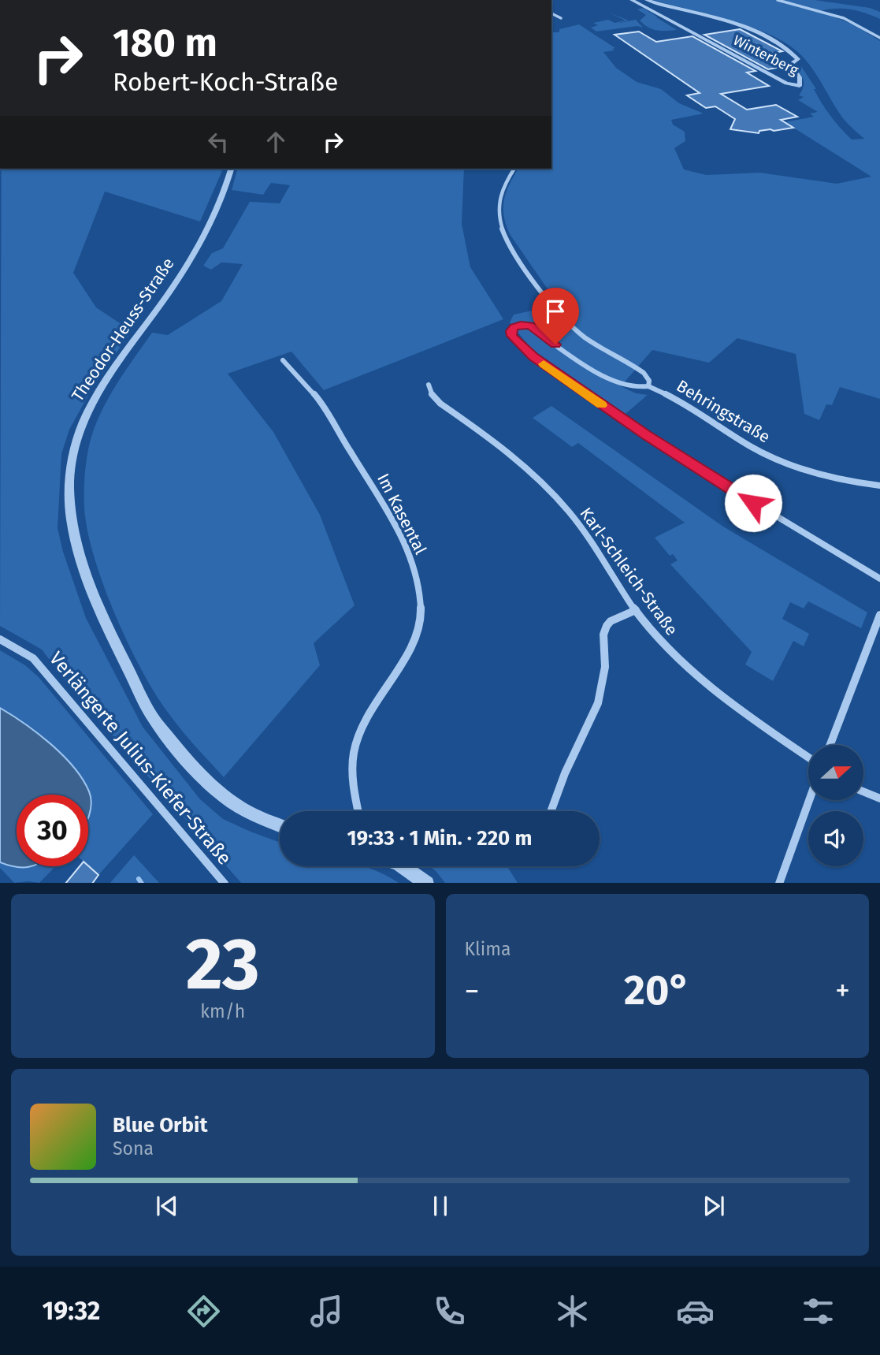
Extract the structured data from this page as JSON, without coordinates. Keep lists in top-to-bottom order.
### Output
{
  "streets": {
    "street": [
      "Winterberg",
      "Theodor-Heuss-Straße",
      "Behringstraße",
      "Im Kasental",
      "Karl-Schleich-Straße",
      "Verlängerte Julius-Kiefer-Straße"
    ]
  },
  "north": "right",
  "page": {
    "turn": ["180 m", "Robert-Koch-Straße"],
    "limit": "30",
    "trip": "19:33 · 1 Min. · 220 m",
    "tile": [
      ["23", "km/h"],
      "Klima"
    ],
    "heat": ["−", "20°", "+"],
    "song": ["Blue Orbit", "Sona"],
    "tabs": "19:32"
  }
}
